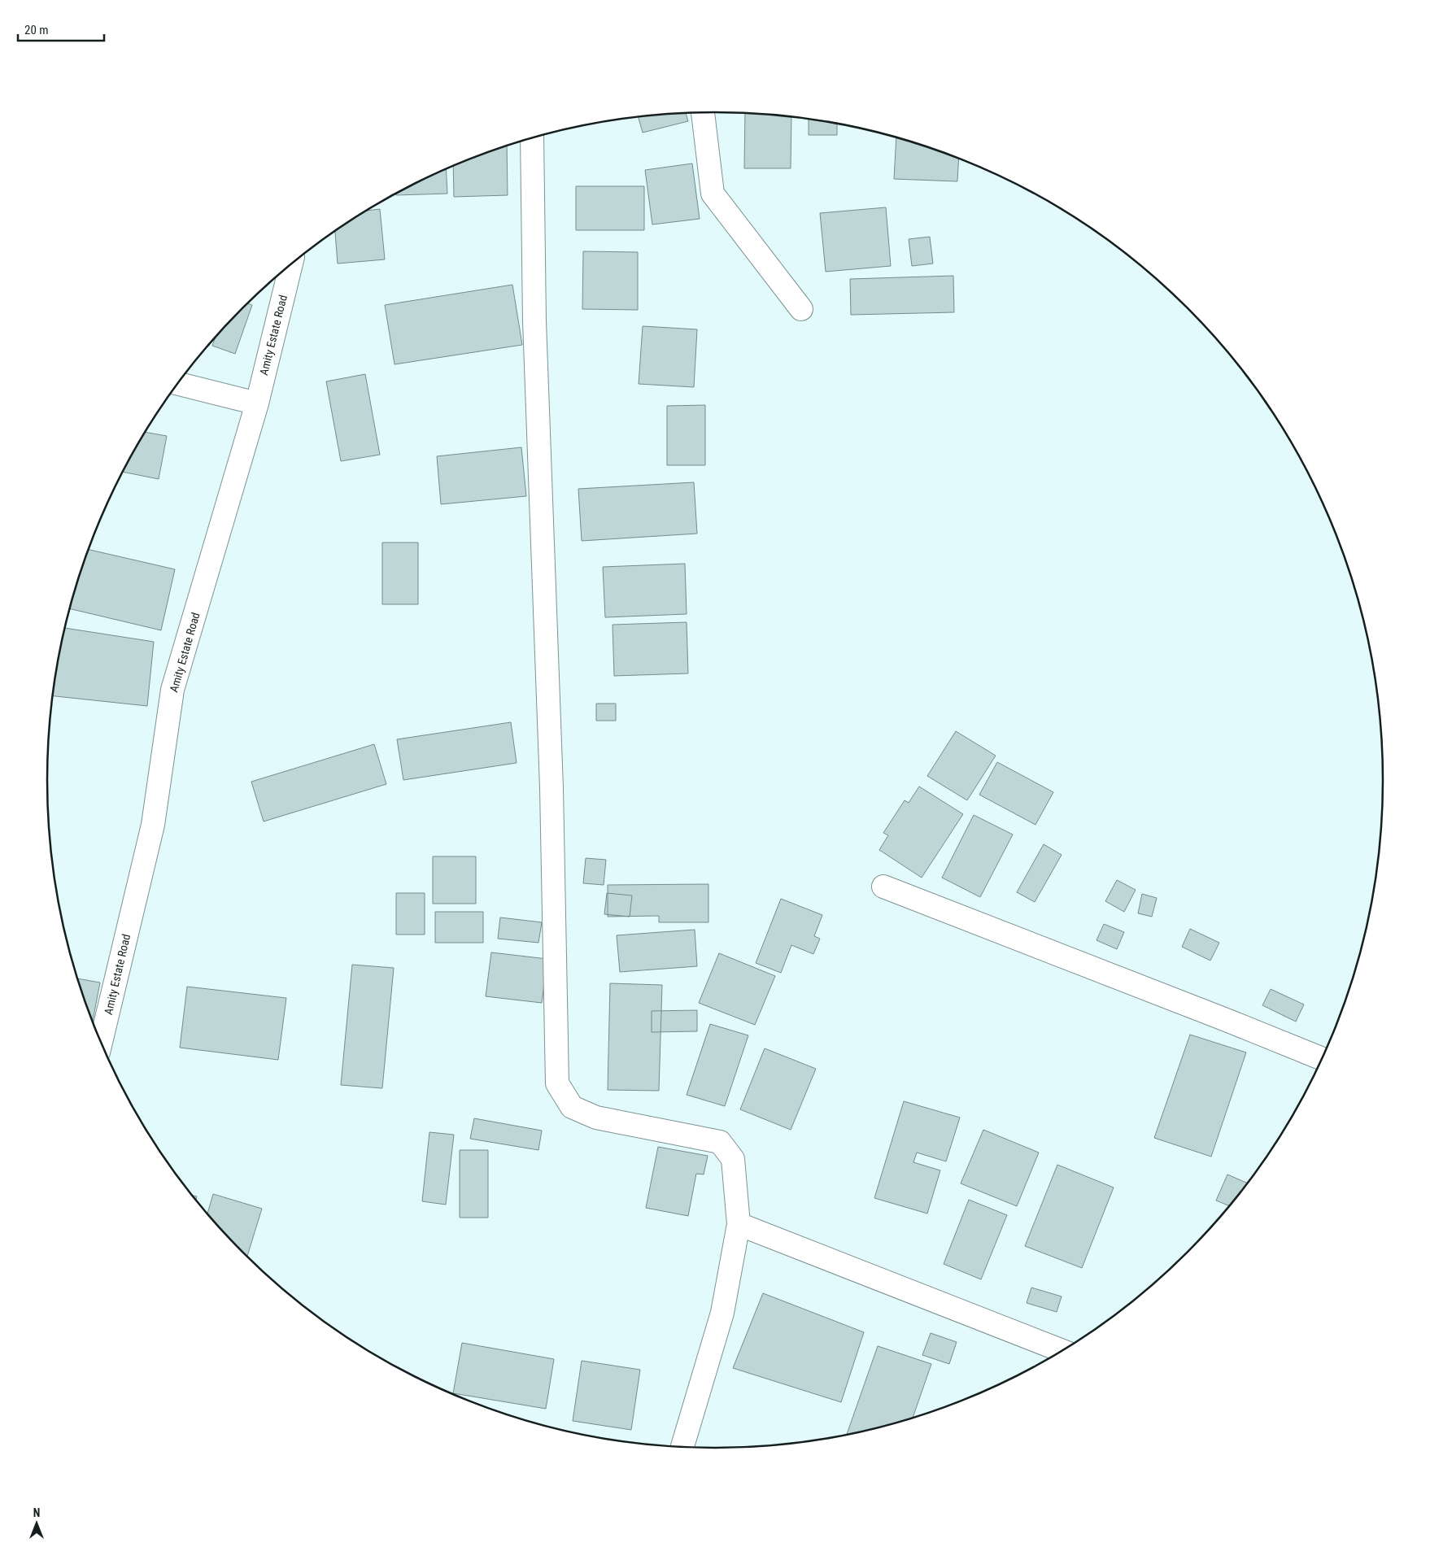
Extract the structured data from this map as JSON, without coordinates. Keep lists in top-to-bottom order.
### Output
{
  "streets": {
    "street": ["Amity Estate Road"]
  },
  "scale_bar": "20 m",
  "north": "top"
}
